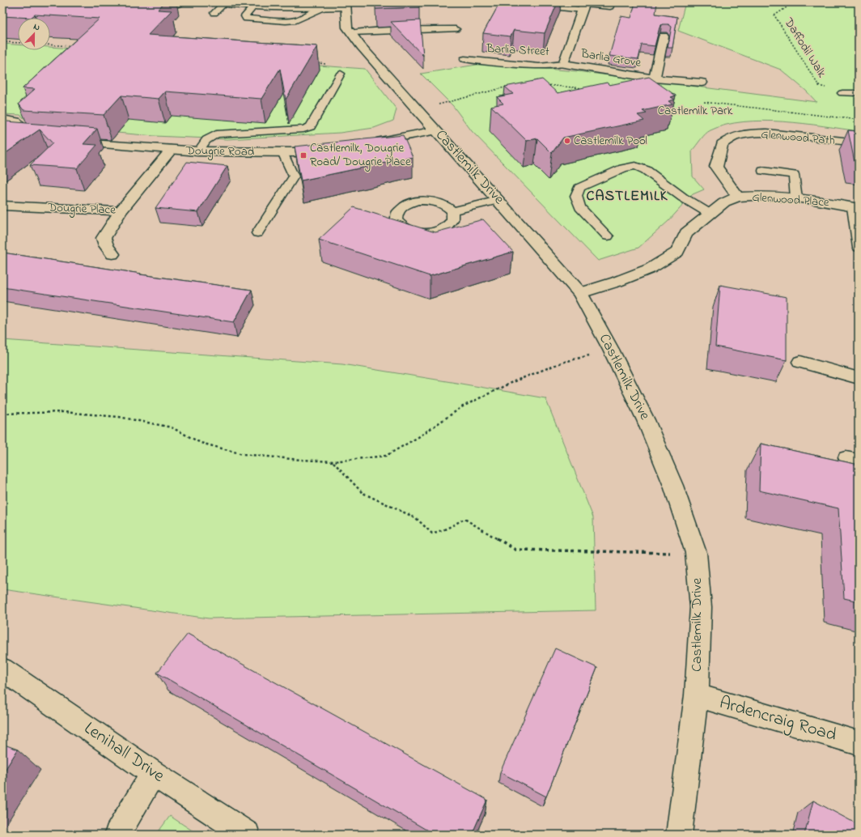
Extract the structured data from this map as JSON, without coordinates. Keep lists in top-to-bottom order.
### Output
{
  "streets": {
    "street": [
      "Barlia Street",
      "Barlia Grove",
      "Glenwood Path",
      "Dougrie Road",
      "Castlemilk Drive",
      "Glenwood Place",
      "Dougrie Place",
      "Ardencraig Road",
      "Lenihall Drive"
    ],
    "path": ["Daffodil Walk"]
  },
  "crossings": [
    ["Barlia Street", "Barlia Grove"],
    ["Glenwood Path", "Glenwood Place"],
    ["Dougrie Road", "Dougrie Place"],
    ["Castlemilk Drive", "Glenwood Place"],
    ["Castlemilk Drive", "Ardencraig Road"]
  ],
  "districts": ["CASTLEMILK"],
  "parks": ["Castlemilk Park"],
  "places": {
    "other": ["Castlemilk Pool"],
    "transit": ["Castlemilk, Dougrie Road/ Dougrie Place"]
  },
  "north": "top"
}
